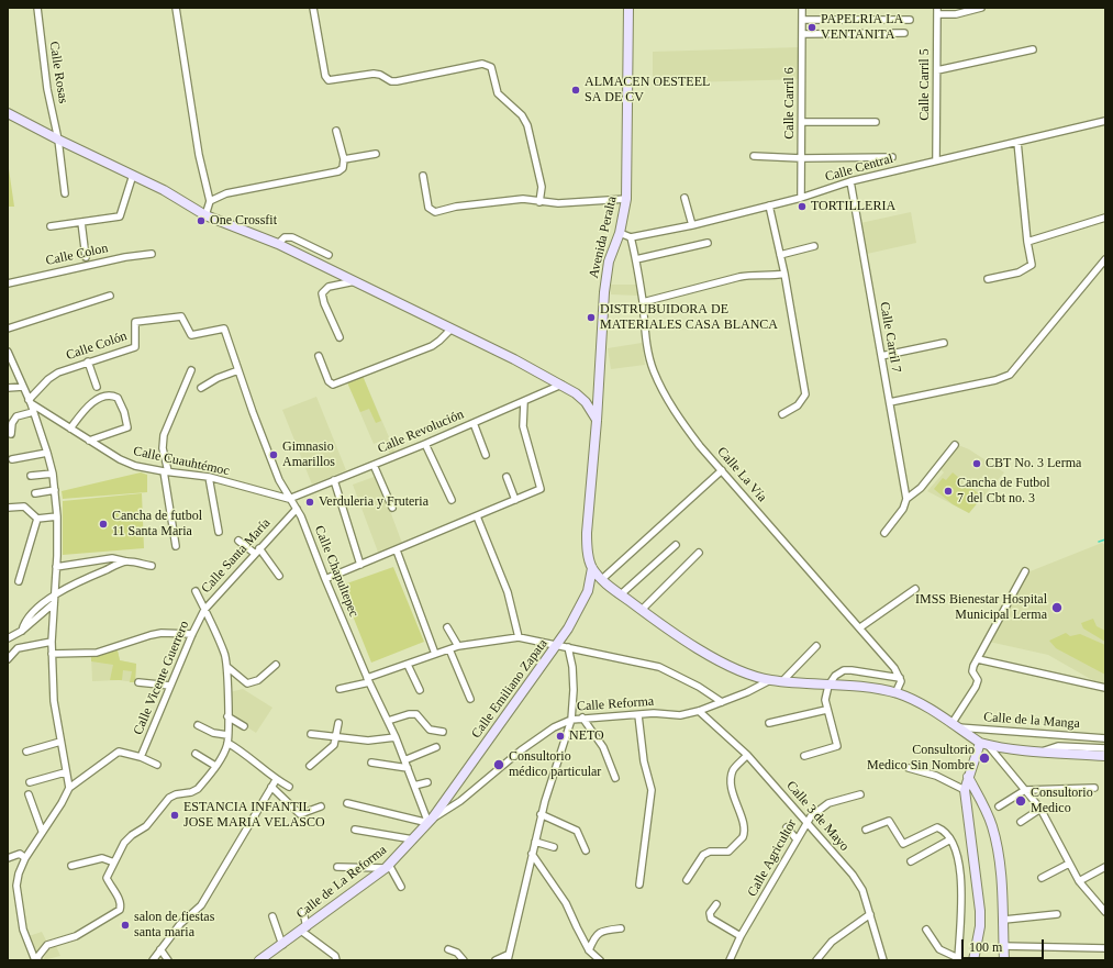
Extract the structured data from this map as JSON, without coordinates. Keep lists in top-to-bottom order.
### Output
{
  "streets": {
    "main road": ["Avenida Peralta", "Calle Emiliano Zapata", "Calle de La Reforma"],
    "street": [
      "Calle Rosas",
      "Calle Carril 5",
      "Calle Carril 6",
      "Calle Central",
      "Calle Colon",
      "Calle Carril 7",
      "Calle Colón",
      "Calle Revolución",
      "Calle Cuauhtémoc",
      "Calle La Vía",
      "Calle Santa María",
      "Calle Chapultepec",
      "Calle Vicente Guerrero",
      "Calle Reforma",
      "Calle de la Manga",
      "Calle 3 de Mayo",
      "Calle Agricultor"
    ]
  },
  "crossings": [
    ["Calle Carril 5", "Calle Central"],
    ["Calle Carril 6", "Calle Central"],
    ["Calle Central", "Calle Carril 7"],
    ["Calle Central", "Calle La Vía"],
    ["Avenida Peralta", "Calle Emiliano Zapata"],
    ["Calle Colón", "Calle Cuauhtémoc"],
    ["Calle Colón", "Calle Chapultepec"],
    ["Calle Revolución", "Calle Cuauhtémoc"],
    ["Calle Revolución", "Calle Chapultepec"],
    ["Calle Cuauhtémoc", "Calle Chapultepec"],
    ["Calle Santa María", "Calle Chapultepec"],
    ["Calle Santa María", "Calle Vicente Guerrero"],
    ["Calle Chapultepec", "Calle Emiliano Zapata"],
    ["Calle Chapultepec", "Calle Reforma"],
    ["Calle Chapultepec", "Calle de La Reforma"],
    ["Calle Emiliano Zapata", "Calle Reforma"],
    ["Calle Emiliano Zapata", "Calle de La Reforma"],
    ["Calle Reforma", "Calle 3 de Mayo"],
    ["Calle Reforma", "Calle de La Reforma"],
    ["Calle 3 de Mayo", "Calle Agricultor"]
  ],
  "places": [
    "PAPELRIA LA VENTANITA",
    "ALMACEN OESTEEL SA DE CV",
    "TORTILLERIA",
    "One Crossfit",
    "DISTRUBUIDORA DE MATERIALES CASA BLANCA",
    "Gimnasio Amarillos",
    "CBT No. 3 Lerma",
    "Cancha de Futbol 7 del Cbt no. 3",
    "Verduleria y Fruteria",
    "Cancha de futbol 11 Santa Maria",
    "IMSS Bienestar Hospital Municipal Lerma",
    "NETO",
    "Consultorio Medico Sin Nombre",
    "Consultorio médico particular",
    "Consultorio Medico",
    "ESTANCIA INFANTIL JOSE MARIA VELASCO",
    "salon de fiestas santa maria"
  ],
  "scale_bar": "100 m"
}
